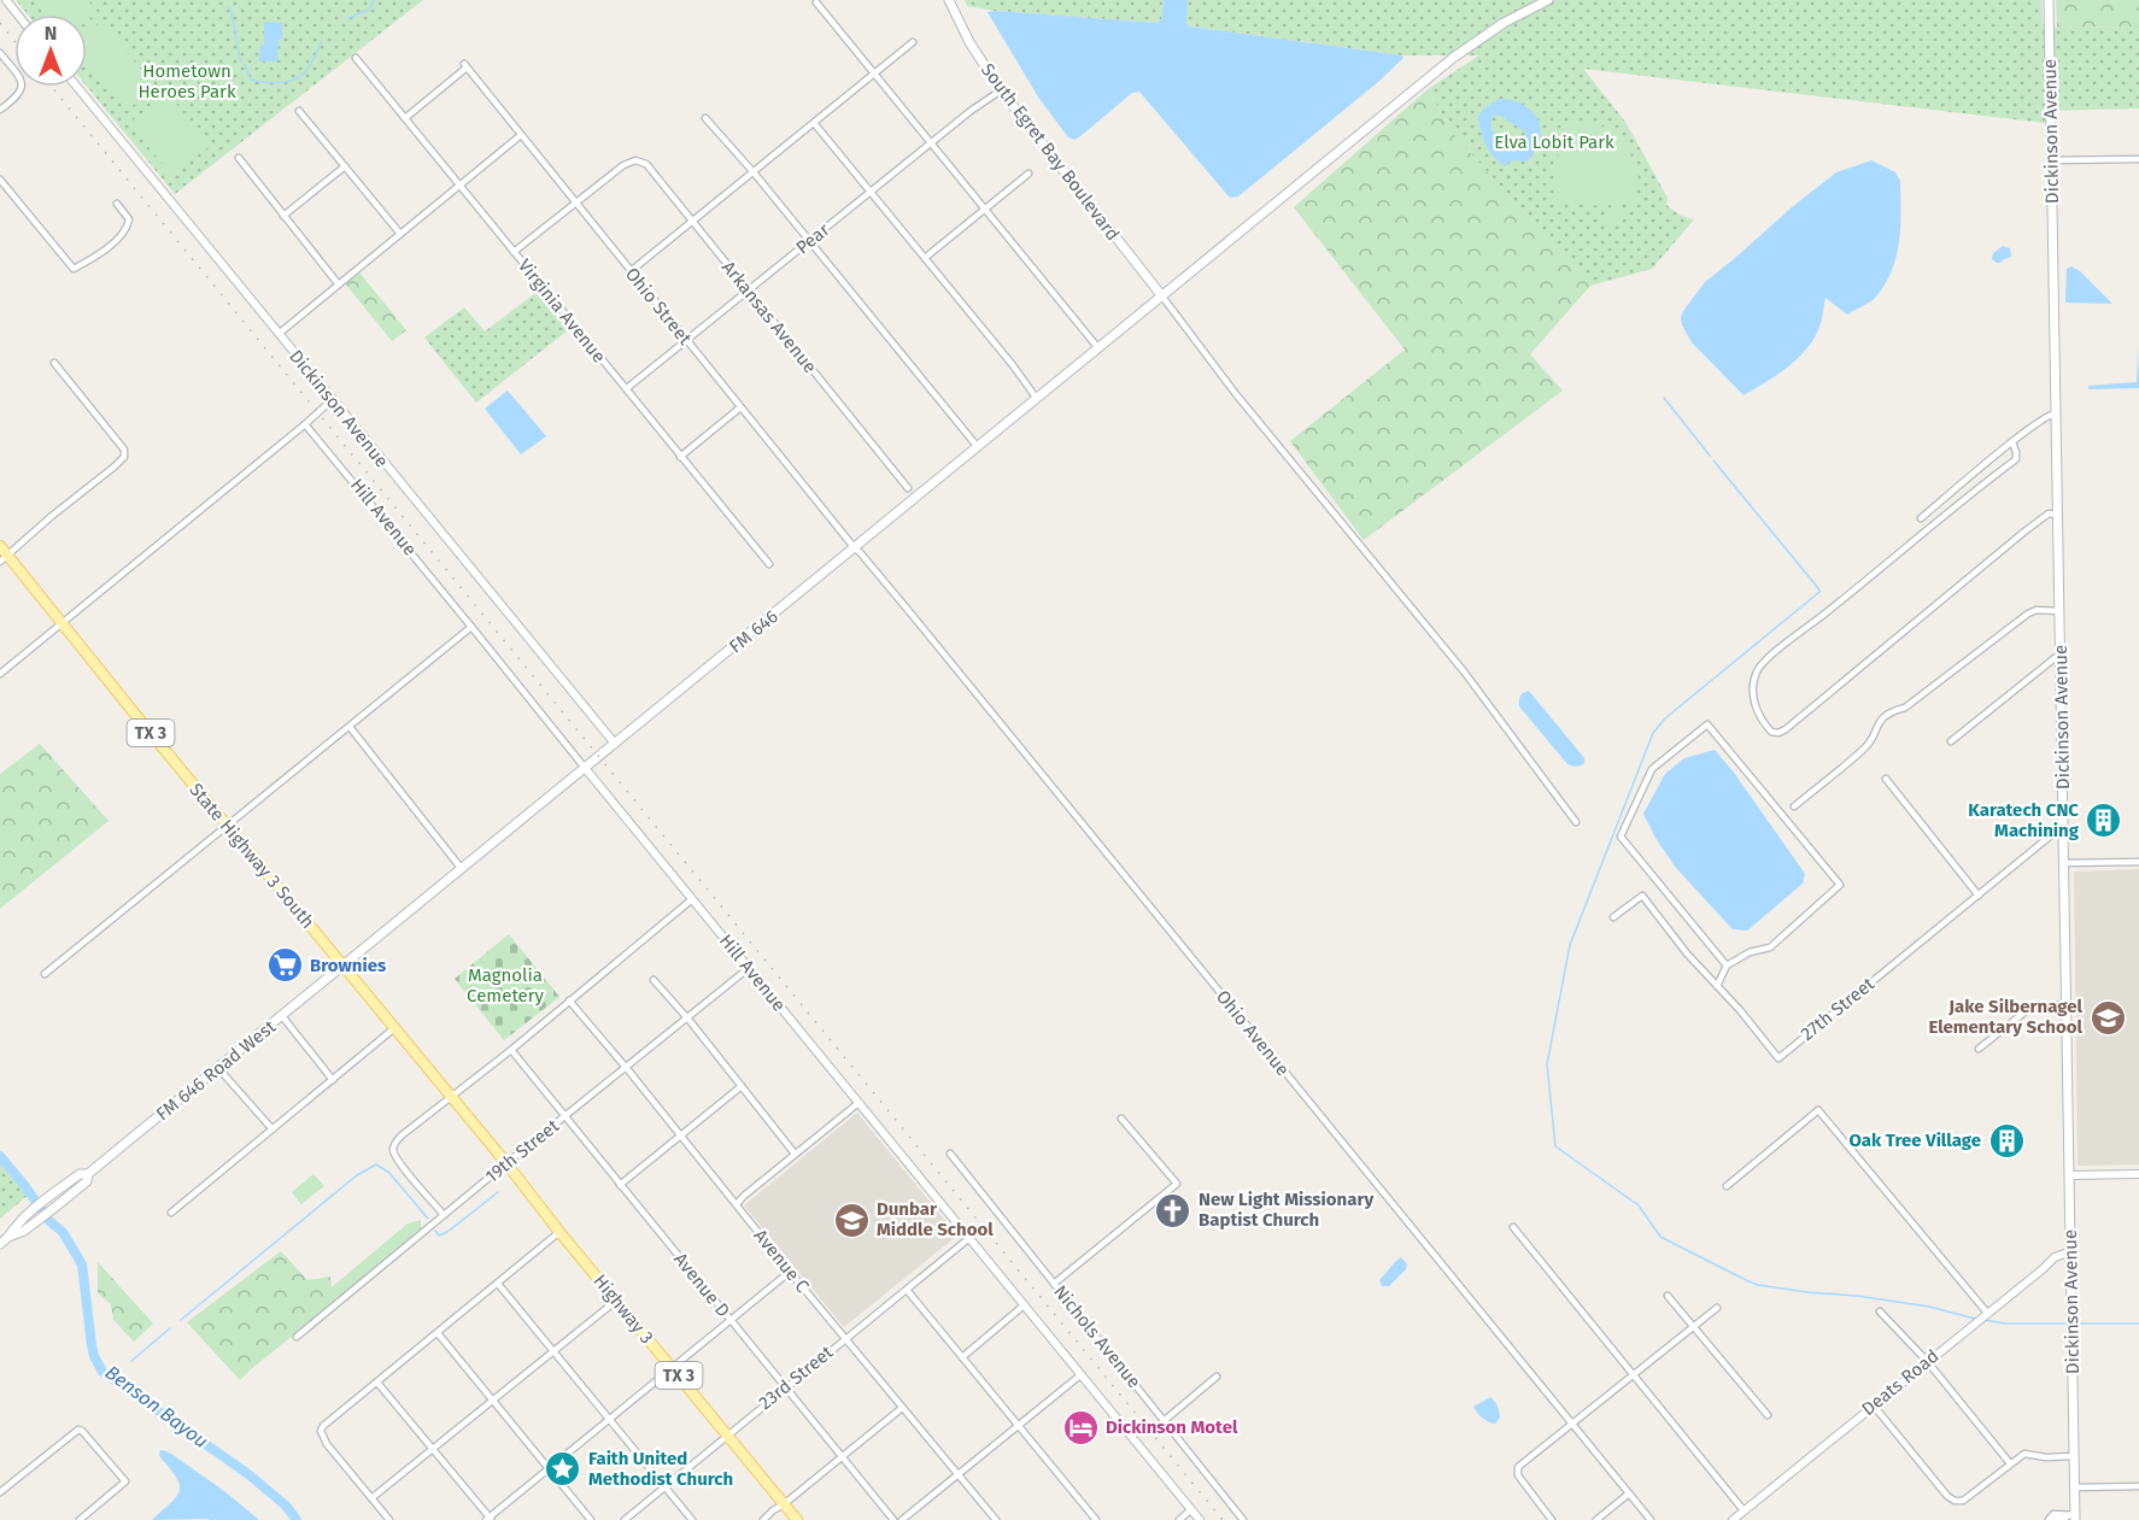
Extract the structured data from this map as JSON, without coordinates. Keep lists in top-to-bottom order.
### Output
{
  "streets": {
    "main road": [
      "Dickinson Avenue",
      "South Egret Bay Boulevard",
      "FM 646",
      "TX 3",
      "State Highway 3 South",
      "FM 646 Road West",
      "Highway 3"
    ],
    "street": [
      "Pear",
      "Ohio Street",
      "Virginia Avenue",
      "Arkansas Avenue",
      "Hill Avenue",
      "27th Street",
      "Ohio Avenue",
      "19th Street",
      "Avenue C",
      "Avenue D",
      "Nichols Avenue",
      "23rd Street",
      "Deats Road"
    ]
  },
  "crossings": [
    ["Dickinson Avenue", "FM 646"],
    ["Dickinson Avenue", "27th Street"],
    ["Dickinson Avenue", "Deats Road"],
    ["South Egret Bay Boulevard", "Pear"],
    ["South Egret Bay Boulevard", "FM 646"],
    ["Pear", "Ohio Street"],
    ["Pear", "Virginia Avenue"],
    ["Pear", "Arkansas Avenue"],
    ["Ohio Street", "Virginia Avenue"],
    ["Ohio Street", "Arkansas Avenue"],
    ["Ohio Street", "FM 646"],
    ["Ohio Street", "Ohio Avenue"],
    ["Hill Avenue", "FM 646"],
    ["Hill Avenue", "19th Street"],
    ["Hill Avenue", "23rd Street"],
    ["FM 646", "State Highway 3 South"],
    ["FM 646", "Ohio Avenue"],
    ["FM 646", "FM 646 Road West"],
    ["State Highway 3 South", "FM 646 Road West"],
    ["State Highway 3 South", "19th Street"],
    ["State Highway 3 South", "Highway 3"],
    ["19th Street", "Avenue C"],
    ["19th Street", "Avenue D"],
    ["Avenue C", "23rd Street"],
    ["Avenue D", "23rd Street"],
    ["Highway 3", "23rd Street"]
  ],
  "water": ["Benson Bayou"],
  "parks": ["Hometown Heroes Park", "Elva Lobit Park", "Magnolia Cemetery"],
  "places": {
    "building": ["Karatech CNC Machining", "Oak Tree Village"],
    "supermarket": ["Brownies"],
    "school or university": ["Jake Silbernagel Elementary School", "Dunbar Middle School"],
    "church": ["New Light Missionary Baptist Church"],
    "hotel": ["Dickinson Motel"],
    "place": ["Faith United Methodist Church"]
  },
  "north": "top"
}
